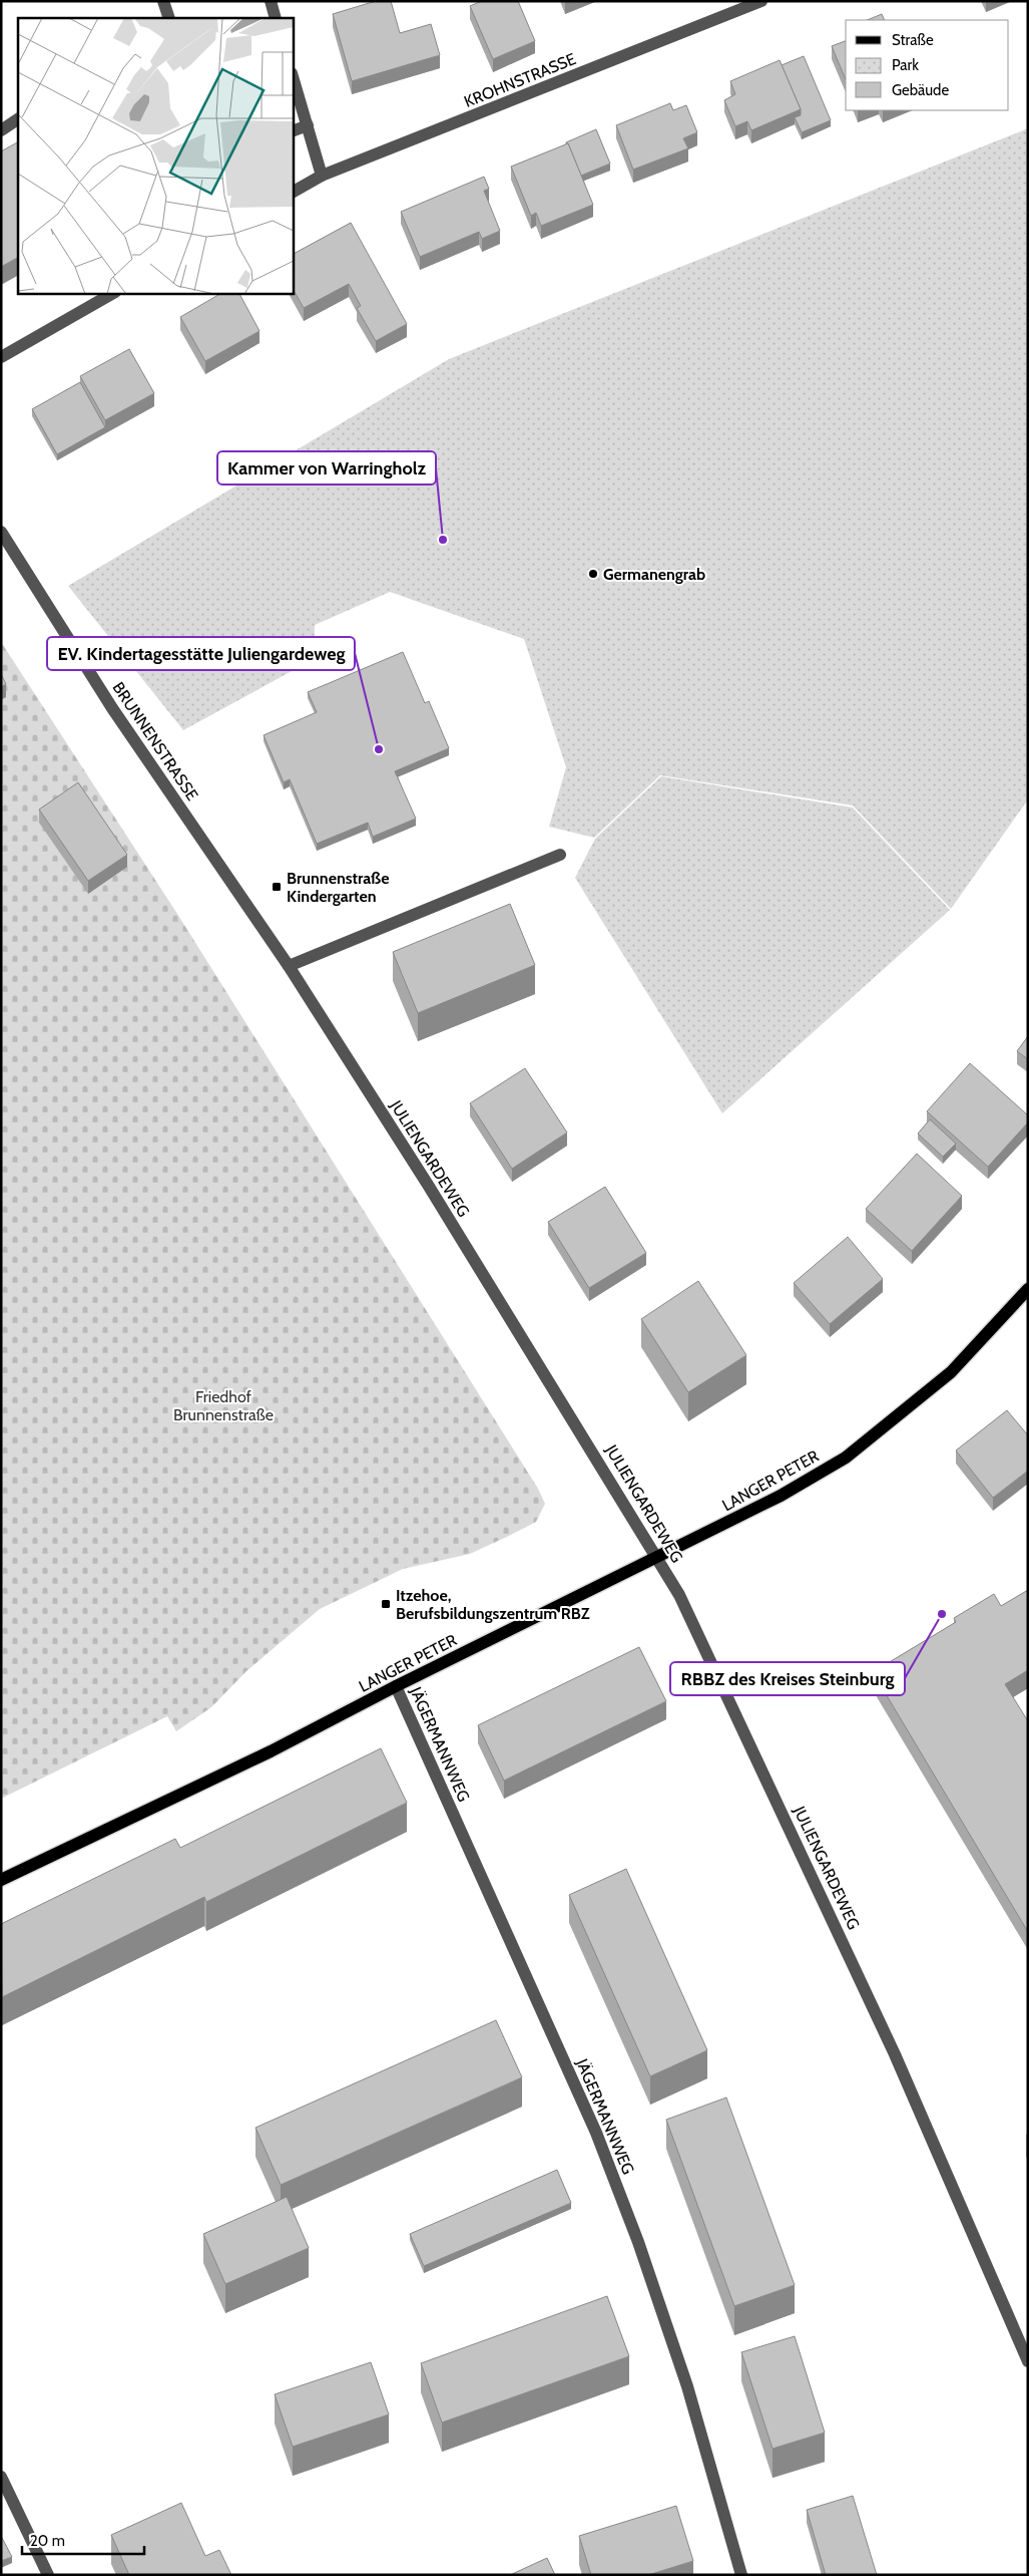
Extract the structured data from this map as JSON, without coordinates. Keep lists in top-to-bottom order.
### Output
{
  "streets": {
    "main road": ["LANGER PETER"],
    "street": [
      "KROHNSTRASSE",
      "BRUNNENSTRASSE",
      "JULIENGARDEWEG",
      "JÄGERMANNWEG"
    ]
  },
  "crossings": [
    ["BRUNNENSTRASSE", "JULIENGARDEWEG"],
    ["JULIENGARDEWEG", "LANGER PETER"],
    ["LANGER PETER", "JÄGERMANNWEG"]
  ],
  "parks": ["Friedhof Brunnenstraße"],
  "places": {
    "other": [
      "Kammer von Warringholz",
      "Germanengrab",
      "EV. Kindertagesstätte Juliengardeweg",
      "RBBZ des Kreises Steinburg"
    ],
    "transit": ["Brunnenstraße Kindergarten", "Itzehoe, Berufsbildungszentrum RBZ"]
  },
  "legend": ["Straße", "Park", "Gebäude"],
  "scale_bar": "20 m"
}
